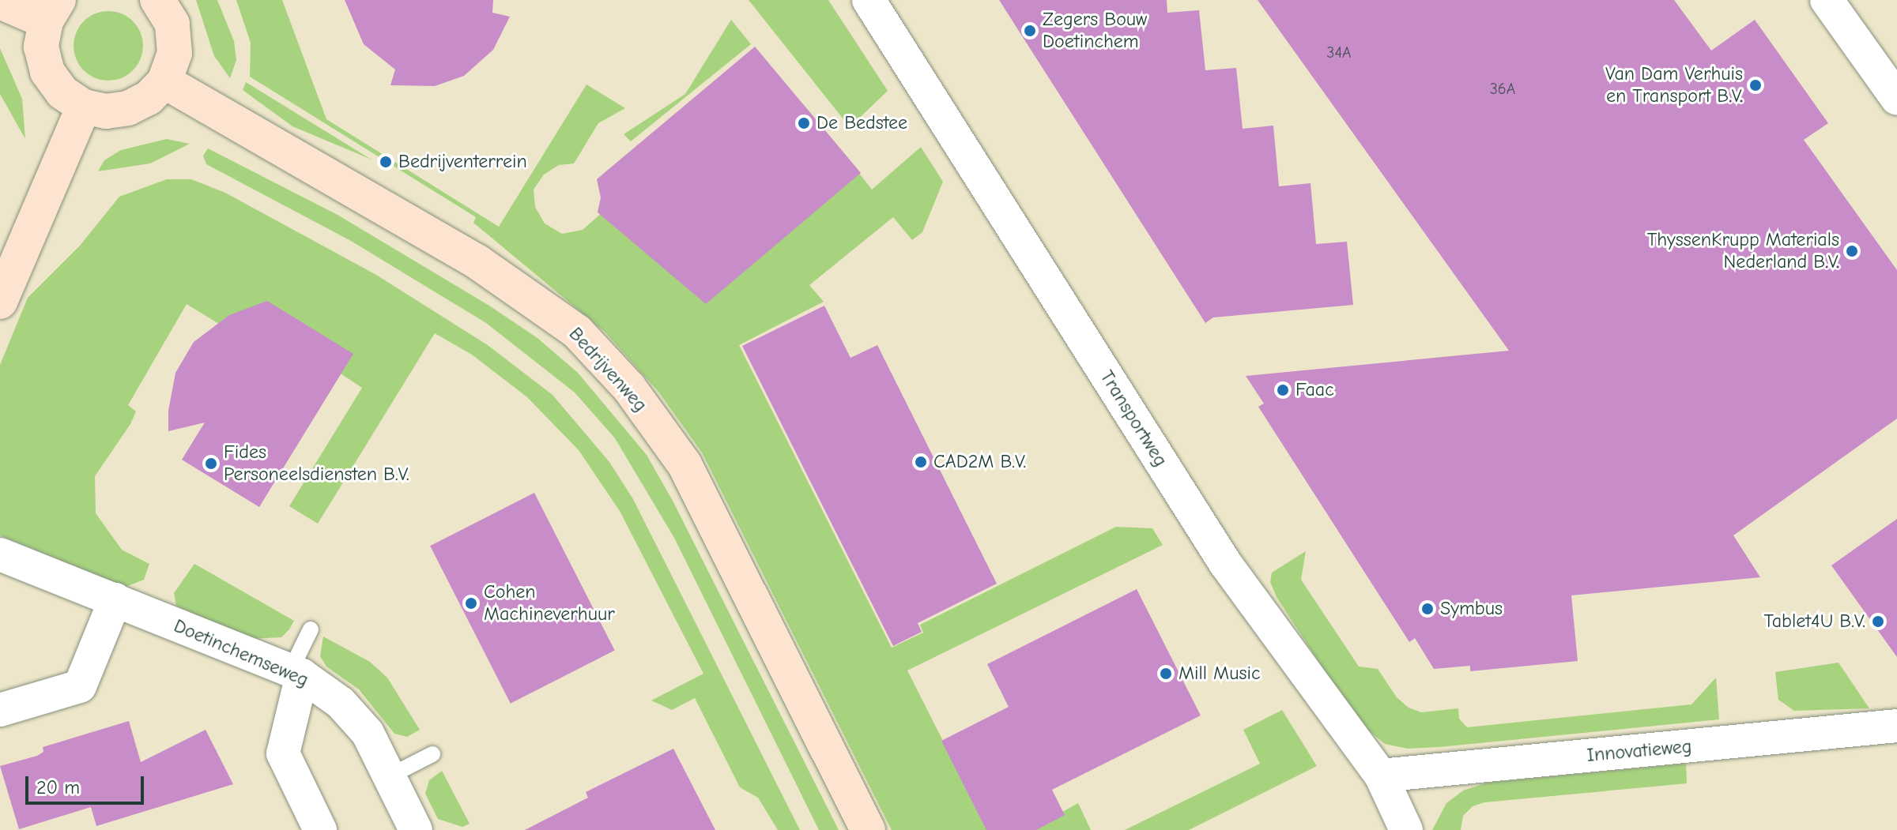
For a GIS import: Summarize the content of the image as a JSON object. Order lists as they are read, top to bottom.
{
  "streets": {
    "main road": ["Bedrijvenweg"],
    "street": ["Transportweg", "Doetinchemseweg", "Innovatieweg"]
  },
  "crossings": [
    ["Transportweg", "Innovatieweg"]
  ],
  "places": [
    "Zegers Bouw Doetinchem",
    "Van Dam Verhuis en Transport B.V.",
    "De Bedstee",
    "Bedrijventerrein",
    "ThyssenKrupp Materials Nederland B.V.",
    "Faac",
    "CAD2M B.V.",
    "Fides Personeelsdiensten B.V.",
    "Cohen Machineverhuur",
    "Symbus",
    "Tablet4U B.V.",
    "Mill Music"
  ],
  "house_numbers": ["34A", "36A"],
  "scale_bar": "20 m"
}
